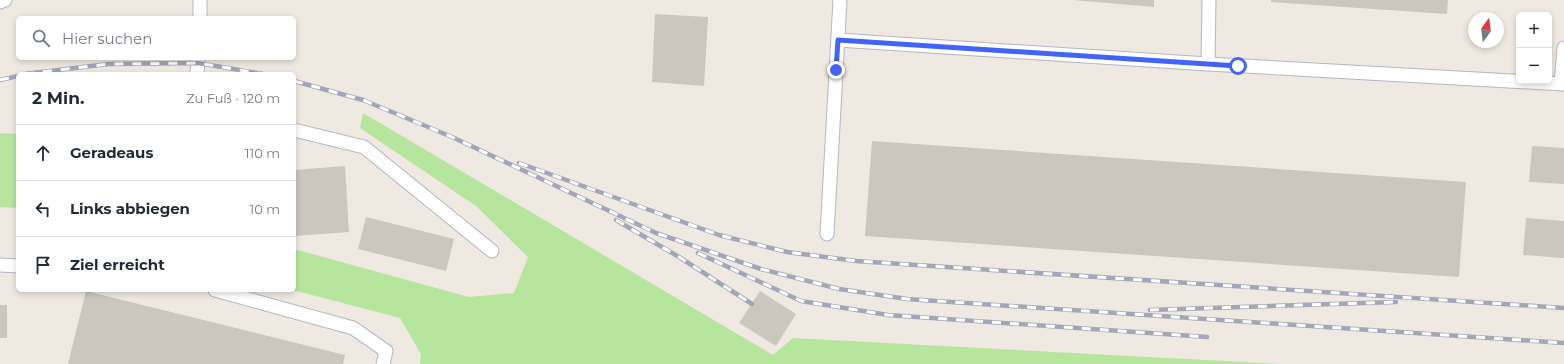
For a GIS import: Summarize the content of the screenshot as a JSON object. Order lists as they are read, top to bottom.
{
  "north": "top",
  "page": {
    "map_buttons": ["+", "−"],
    "search": "Hier suchen",
    "heading": ["2 Min.", "Zu Fuß · 120 m"],
    "list": [
      ["Geradeaus", "110 m"],
      ["Links abbiegen", "10 m"],
      "Ziel erreicht"
    ]
  }
}
